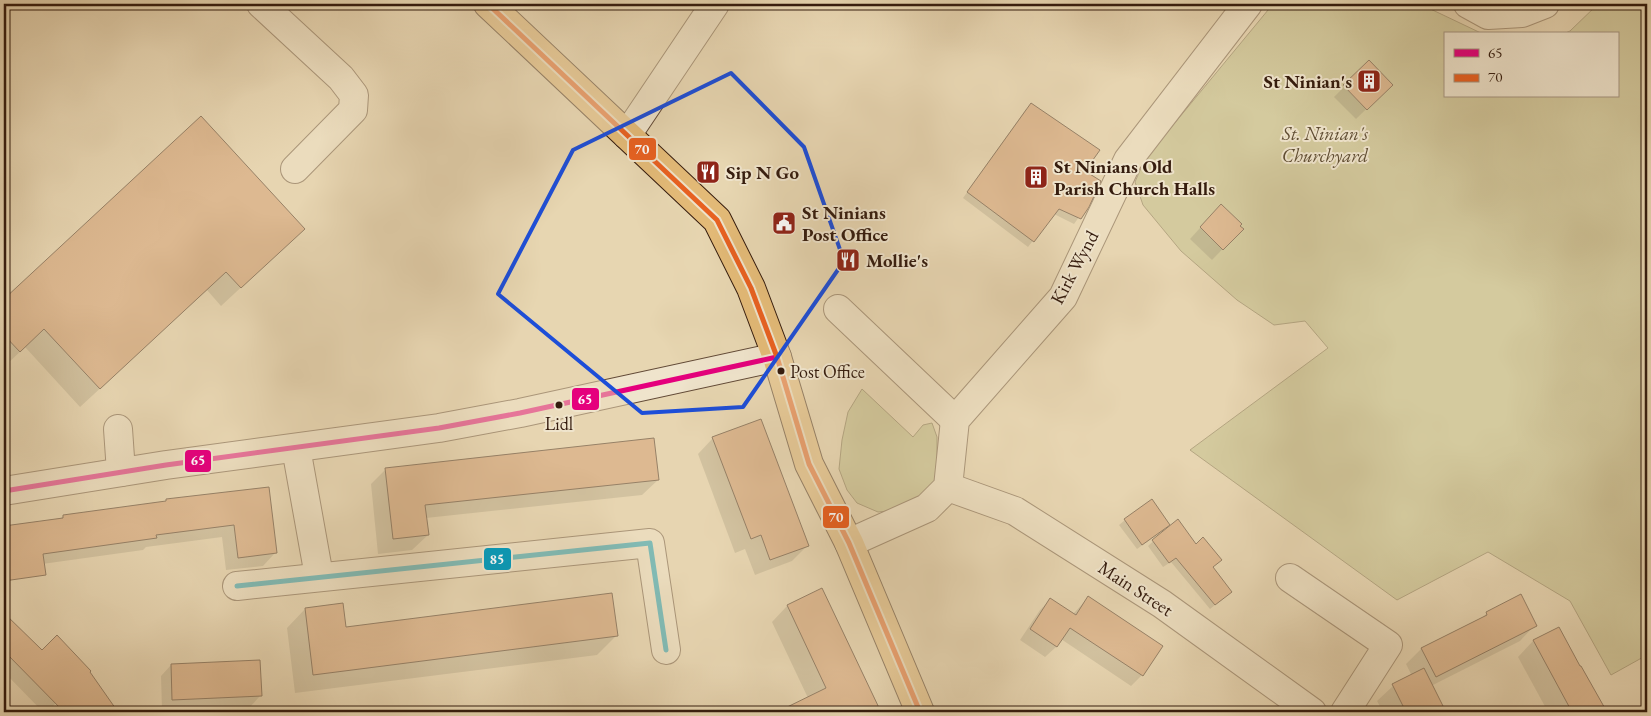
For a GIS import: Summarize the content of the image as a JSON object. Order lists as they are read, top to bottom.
{
  "streets": {
    "street": ["Kirk Wynd", "Main Street"]
  },
  "parks": ["St. Ninian's Churchyard"],
  "places": {
    "building": ["St Ninian's", "St Ninians Old Parish Church Halls"],
    "restaurant": ["Sip N Go", "Mollie's"],
    "public building": ["St Ninians Post Office"],
    "other": ["Post Office", "Lidl"]
  },
  "lines": ["transit line 70", "transit line 65", "transit line 85"],
  "legend": ["65", "70"]
}
